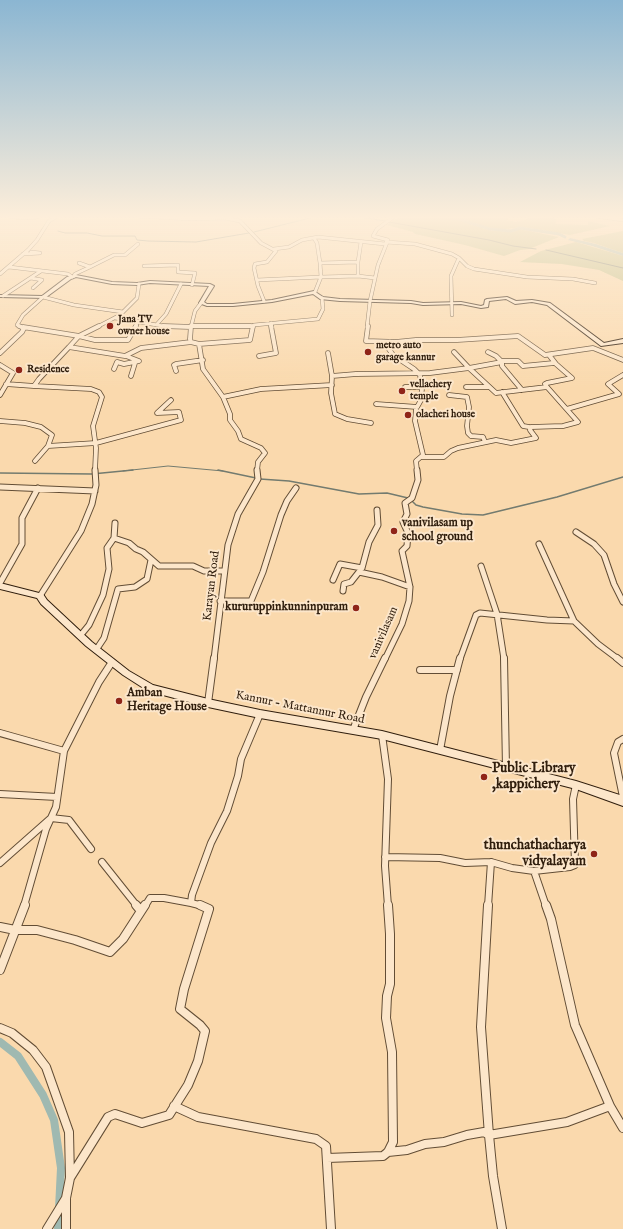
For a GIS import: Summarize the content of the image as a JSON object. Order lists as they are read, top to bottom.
{
  "streets": {
    "main road": ["Kannur - Mattannur Road"],
    "street": ["Karayan Road", "vanivilasam"]
  },
  "crossings": [
    ["Karayan Road", "Kannur - Mattannur Road"],
    ["vanivilasam", "Kannur - Mattannur Road"]
  ],
  "places": [
    "Jana TV owner house",
    "metro auto garage kannur",
    "Residence",
    "vellachery temple",
    "olacheri house",
    "vanivilasam up school ground",
    "kururuppinkunninpuram",
    "Amban Heritage House",
    "Public Library ,kappichery",
    "thunchathacharya vidyalayam"
  ]
}
